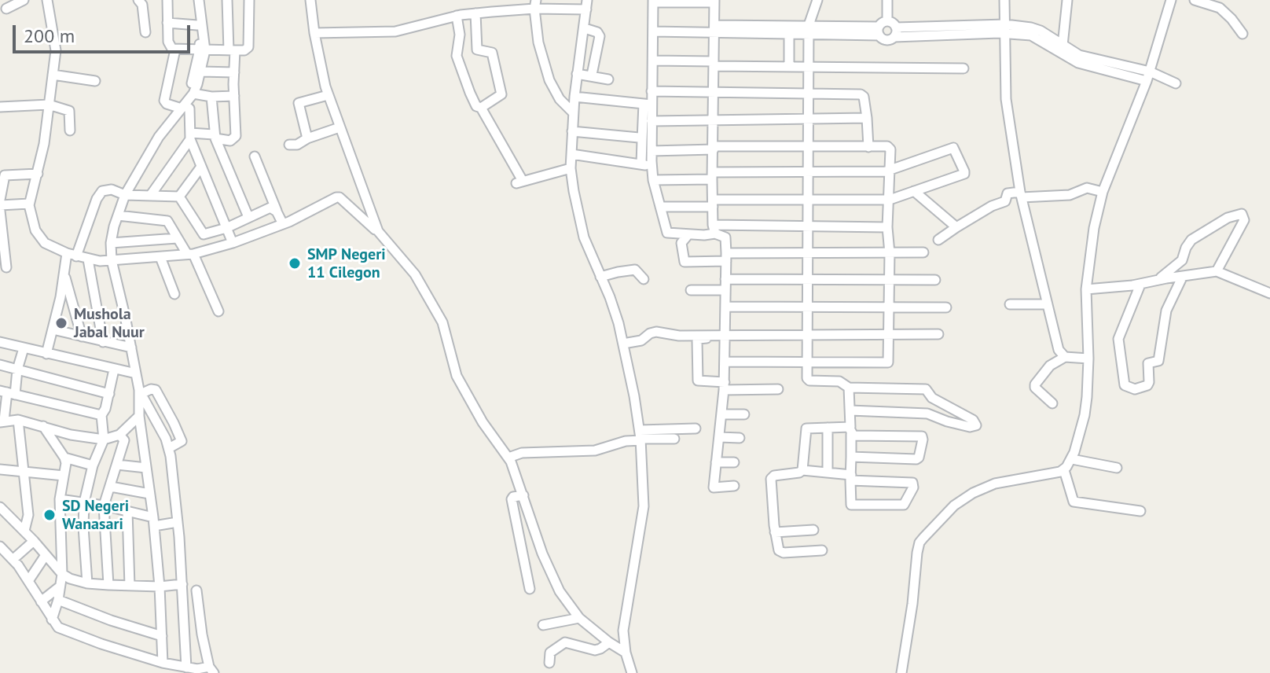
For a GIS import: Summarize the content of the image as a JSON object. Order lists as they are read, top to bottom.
{
  "places": ["SMP Negeri 11 Cilegon", "Mushola Jabal Nuur", "SD Negeri Wanasari"],
  "scale_bar": "200 m"
}
